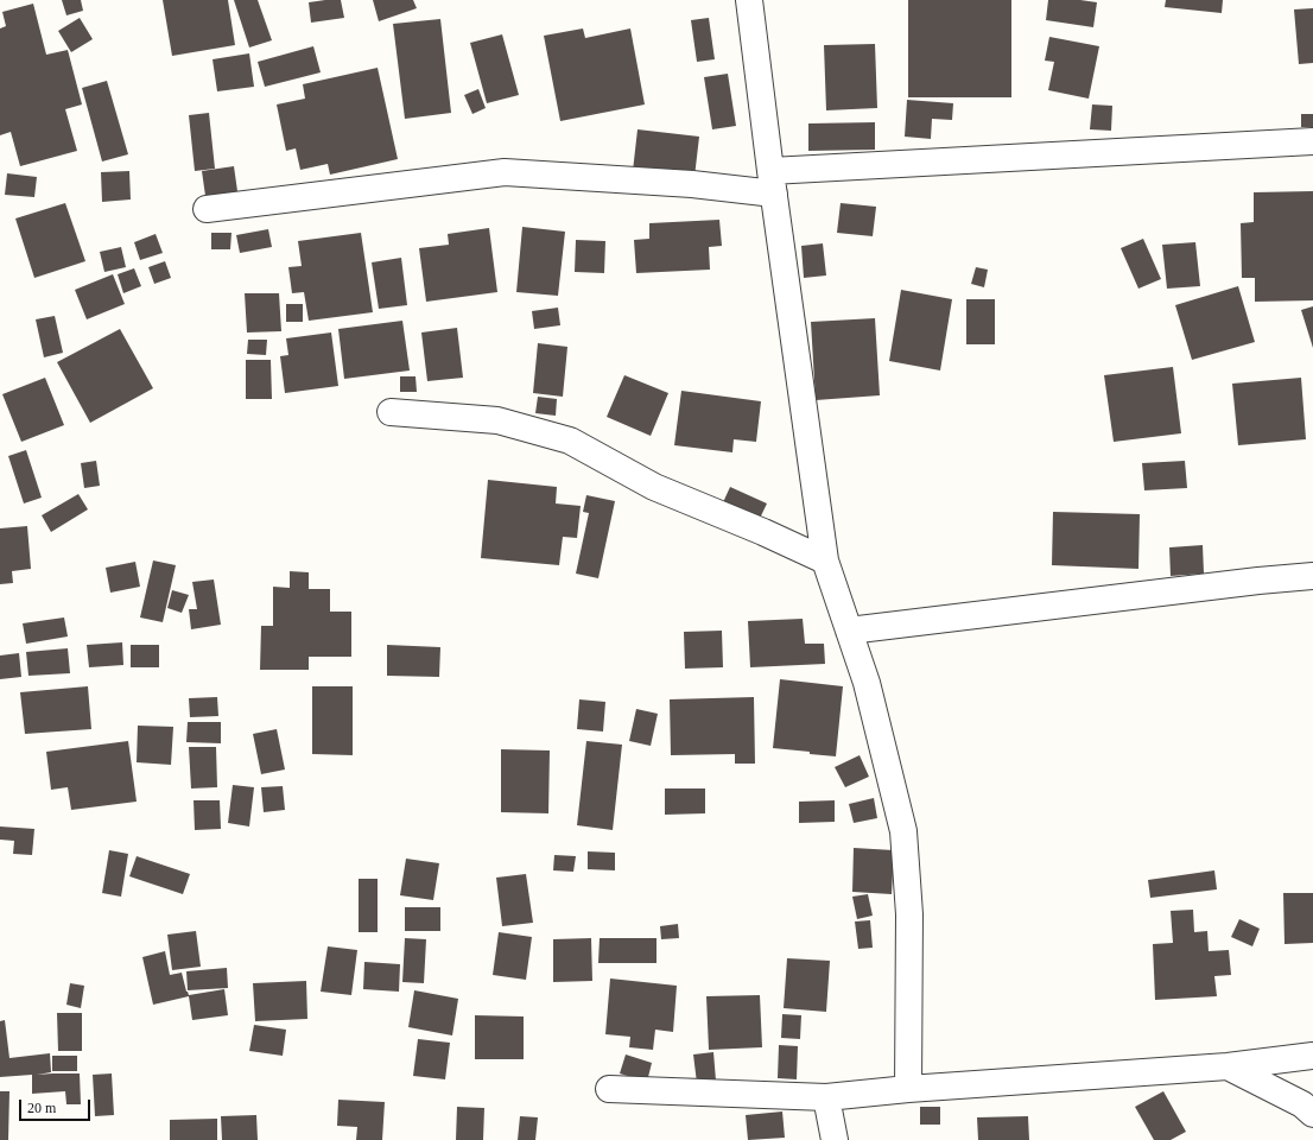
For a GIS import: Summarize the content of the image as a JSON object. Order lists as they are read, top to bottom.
{
  "scale_bar": "20 m"
}
